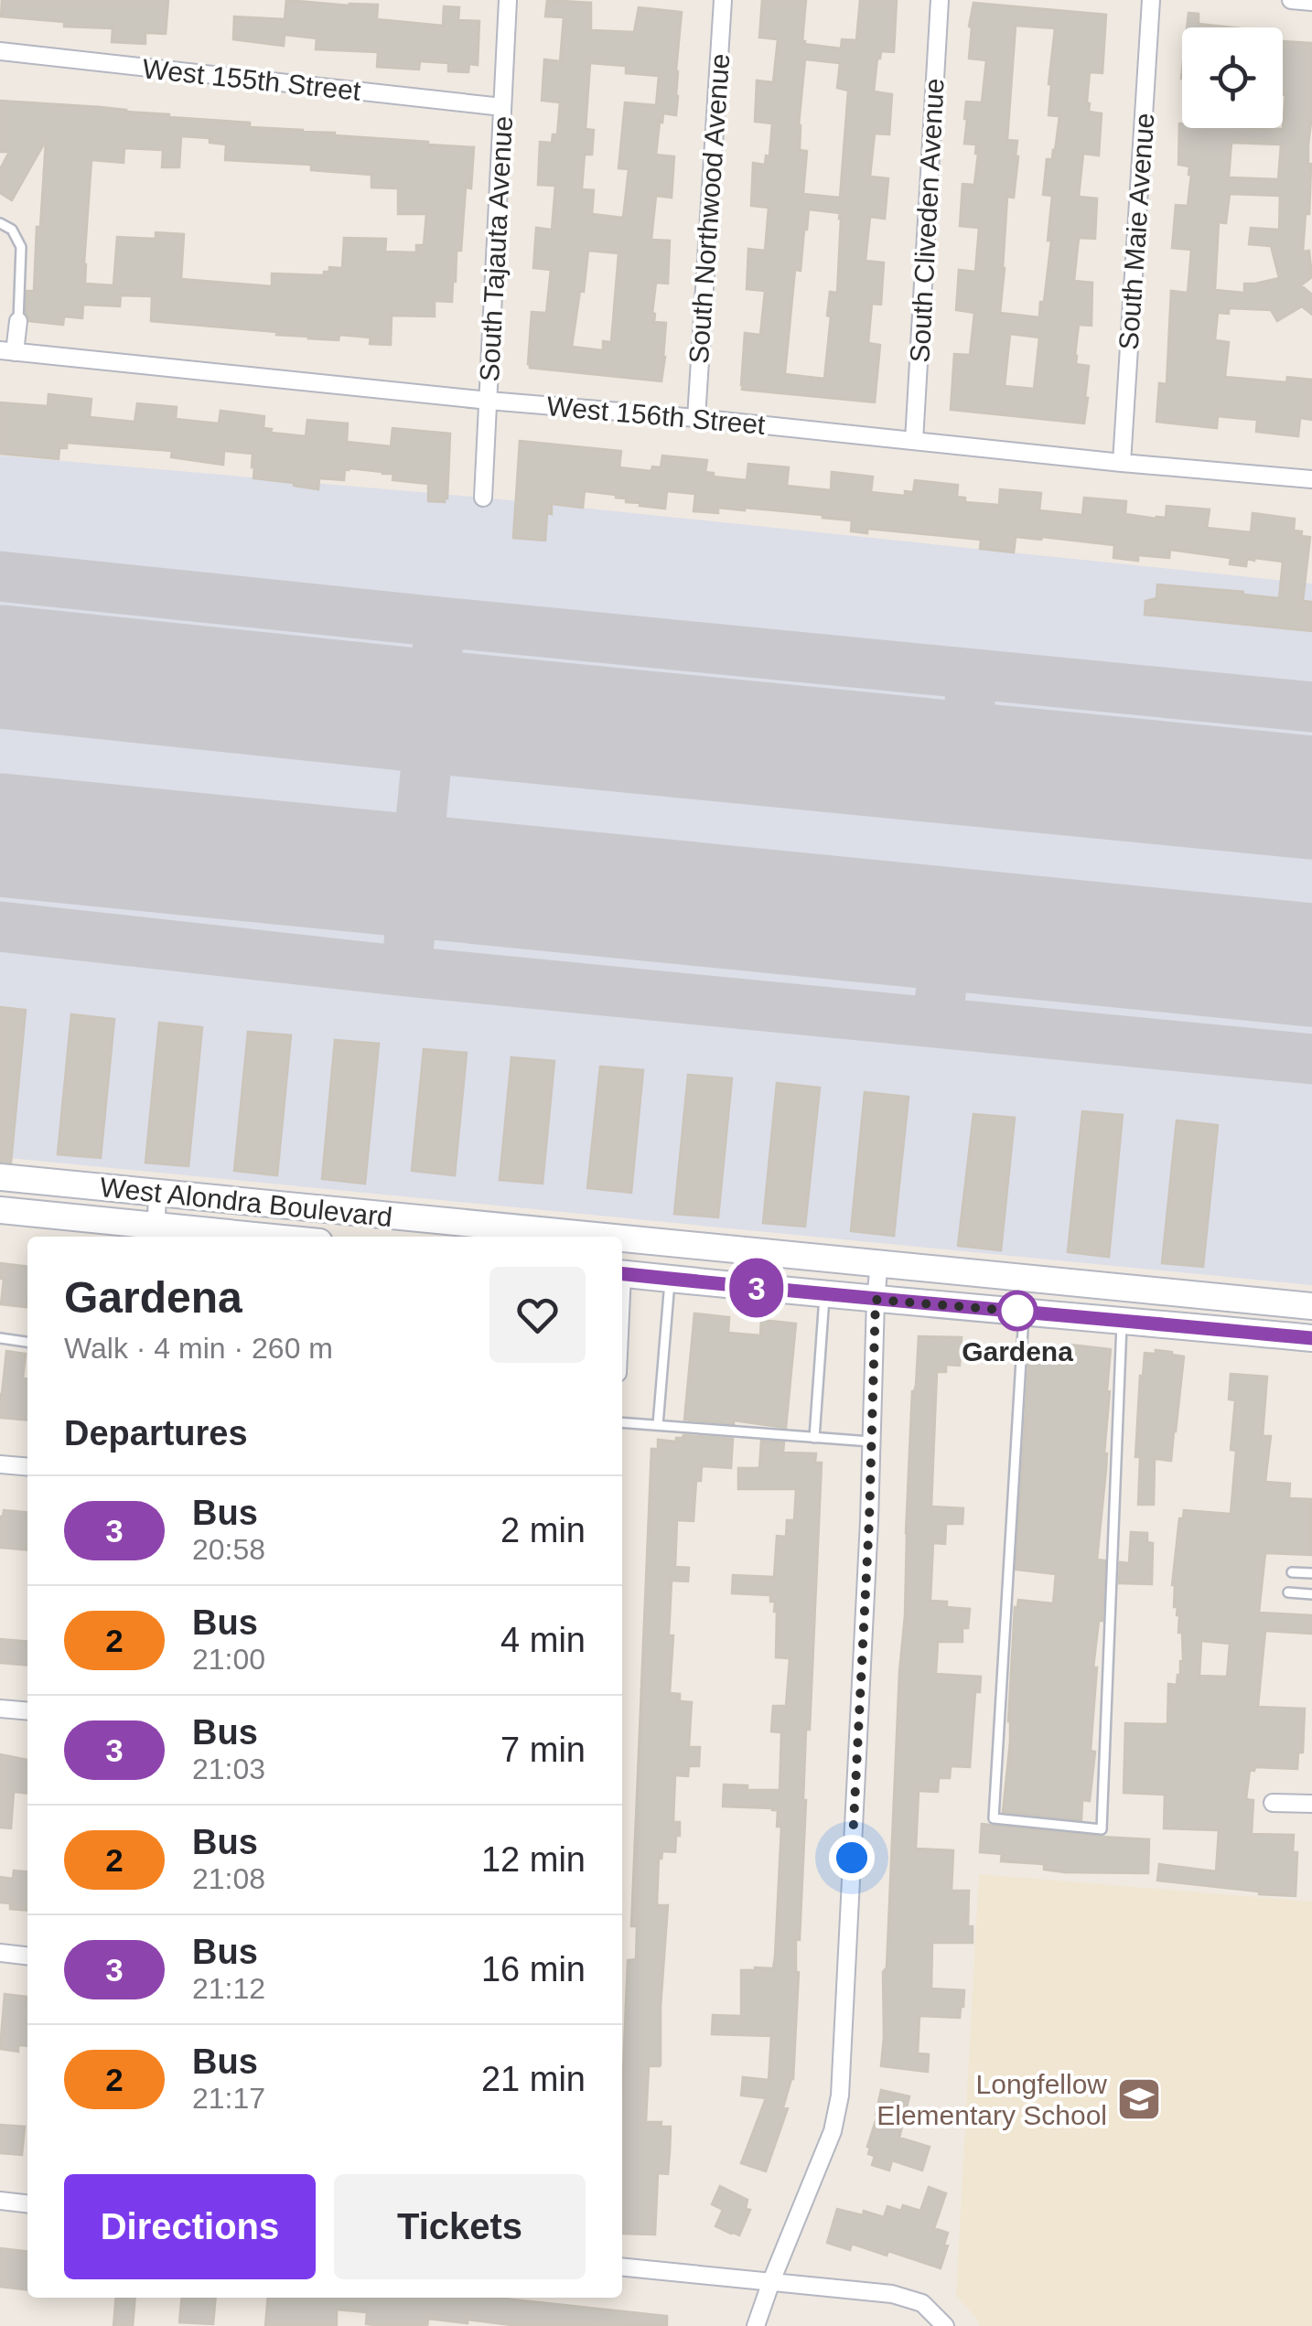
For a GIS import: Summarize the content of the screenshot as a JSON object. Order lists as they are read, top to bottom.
{
  "streets": {
    "main road": ["West Alondra Boulevard"],
    "street": [
      "West 155th Street",
      "South Northwood Avenue",
      "South Cliveden Avenue",
      "South Maie Avenue",
      "South Tajauta Avenue",
      "West 156th Street"
    ]
  },
  "crossings": [
    ["West 155th Street", "South Tajauta Avenue"],
    ["South Northwood Avenue", "West 156th Street"],
    ["South Cliveden Avenue", "West 156th Street"],
    ["South Maie Avenue", "West 156th Street"],
    ["South Tajauta Avenue", "West 156th Street"]
  ],
  "places": {
    "other": ["Gardena"],
    "school or university": ["Longfellow Elementary School"]
  },
  "lines": ["bus line 3"],
  "page": {
    "on_map": "3",
    "heading": [
      ["Gardena", "Walk · 4 min · 260 m"],
      "Departures"
    ],
    "list": [
      {
        "mark": "3",
        "name": "Bus",
        "note": "20:58",
        "value": "2 min"
      },
      {
        "mark": "2",
        "name": "Bus",
        "note": "21:00",
        "value": "4 min"
      },
      {
        "mark": "3",
        "name": "Bus",
        "note": "21:03",
        "value": "7 min"
      },
      {
        "mark": "2",
        "name": "Bus",
        "note": "21:08",
        "value": "12 min"
      },
      {
        "mark": "3",
        "name": "Bus",
        "note": "21:12",
        "value": "16 min"
      },
      {
        "mark": "2",
        "name": "Bus",
        "note": "21:17",
        "value": "21 min"
      }
    ],
    "buttons": ["Directions", "Tickets"]
  }
}
